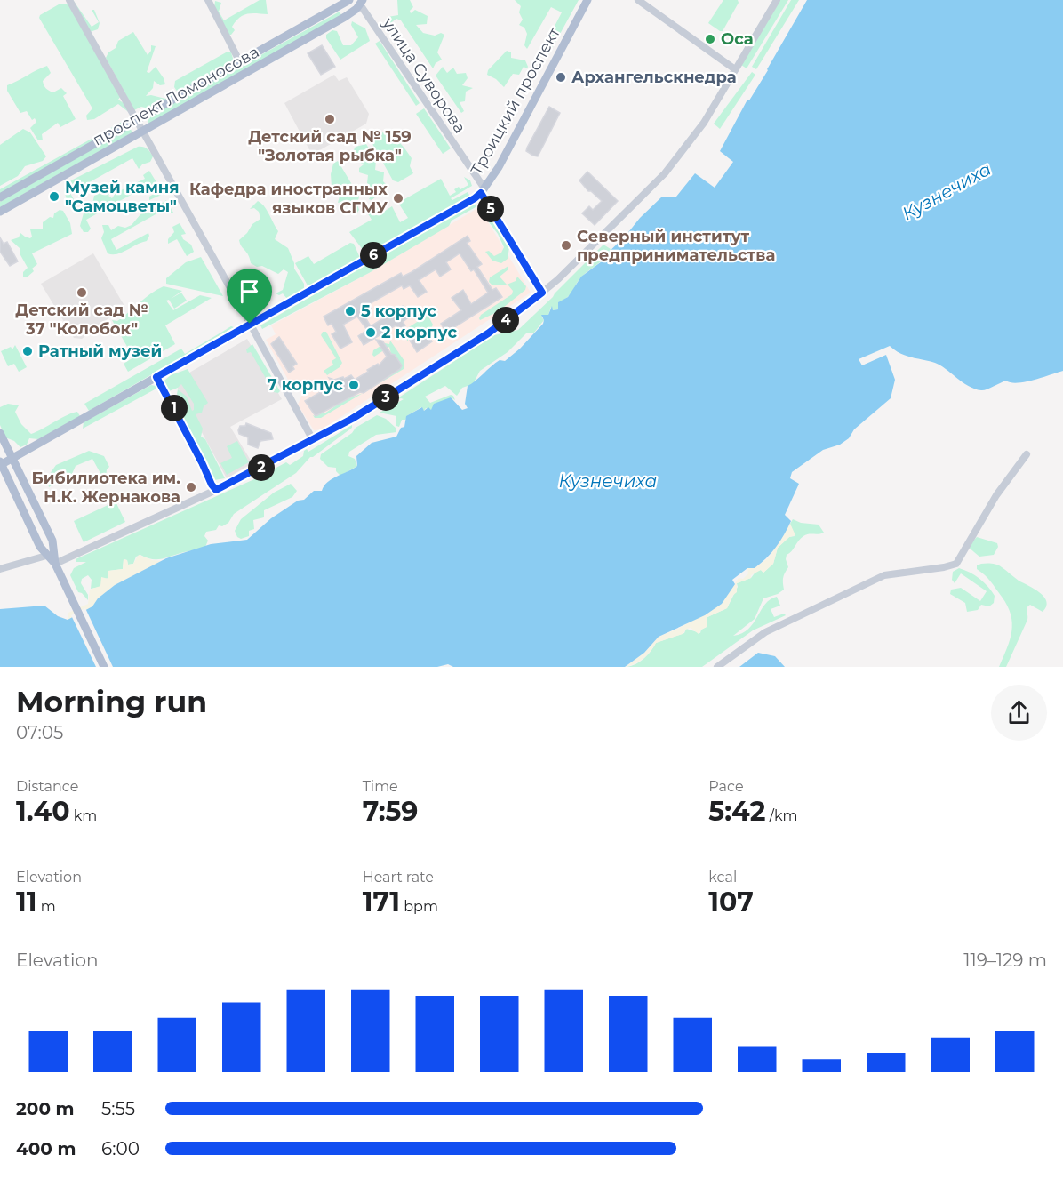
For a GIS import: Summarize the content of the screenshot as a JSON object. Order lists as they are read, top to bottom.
{
  "streets": {
    "main road": ["проспект Ломоносова", "Троицкий проспект"],
    "street": ["улица Суворова"]
  },
  "crossings": [
    ["улица Суворова", "проспект Ломоносова"],
    ["улица Суворова", "Троицкий проспект"]
  ],
  "water": ["Кузнечиха"],
  "places": [
    "Оса",
    "Архангельскнедра",
    "Детский сад № 159 \"Золотая рыбка\"",
    "Музей камня \"Самоцветы\"",
    "Кафедра иностранных языков СГМУ",
    "Северный институт предпринимательства",
    "Детский сад № 37 \"Колобок\"",
    "5 корпус",
    "2 корпус",
    "Ратный музей",
    "7 корпус",
    "Бибилиотека им. Н.К. Жернакова"
  ],
  "page": {
    "pins": [
      "5",
      "6",
      "4",
      "3",
      "1",
      "2"
    ],
    "heading": ["Morning run", "07:05"],
    "stats": [
      ["Distance", "1.40 km"],
      ["Time", "7:59"],
      ["Pace", "5:42 /km"],
      ["Elevation", "11 m"],
      ["Heart rate", "171 bpm"],
      ["kcal", "107"]
    ],
    "chart": ["Elevation", "119–129 m"],
    "list": [
      {
        "name": "200 m",
        "note": "5:55"
      },
      {
        "name": "400 m",
        "note": "6:00"
      }
    ]
  }
}
